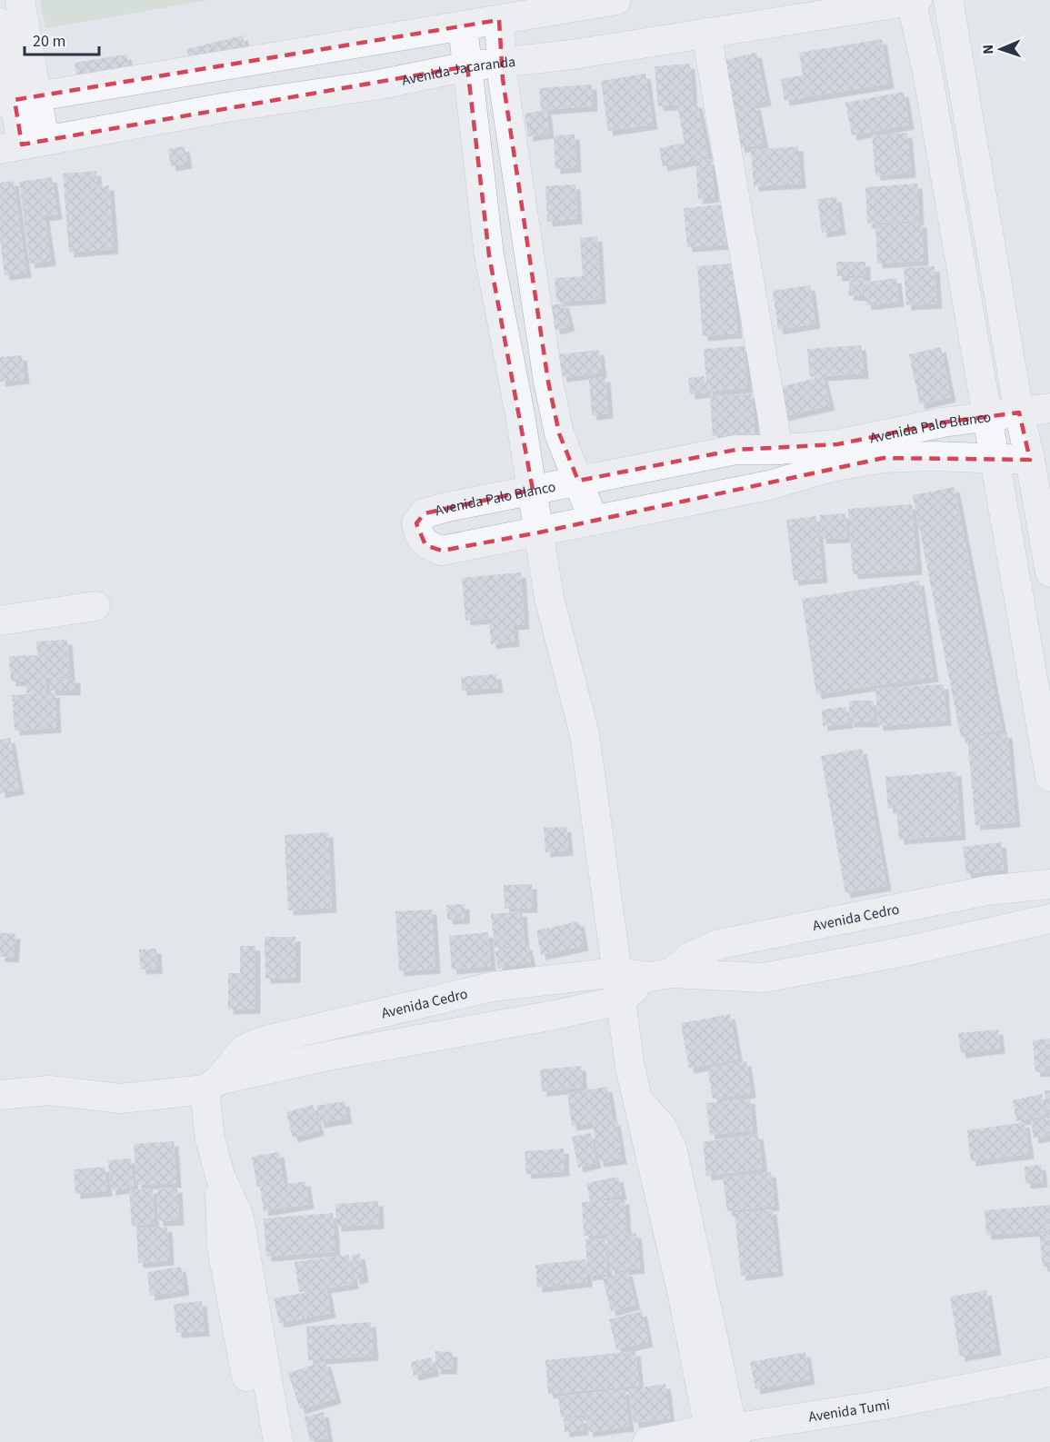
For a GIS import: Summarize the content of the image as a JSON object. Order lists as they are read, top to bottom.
{
  "streets": {
    "street": [
      "Avenida Jacaranda",
      "Avenida Palo Blanco",
      "Avenida Cedro",
      "Avenida Tumi"
    ]
  },
  "scale_bar": "20 m",
  "north": "left"
}
